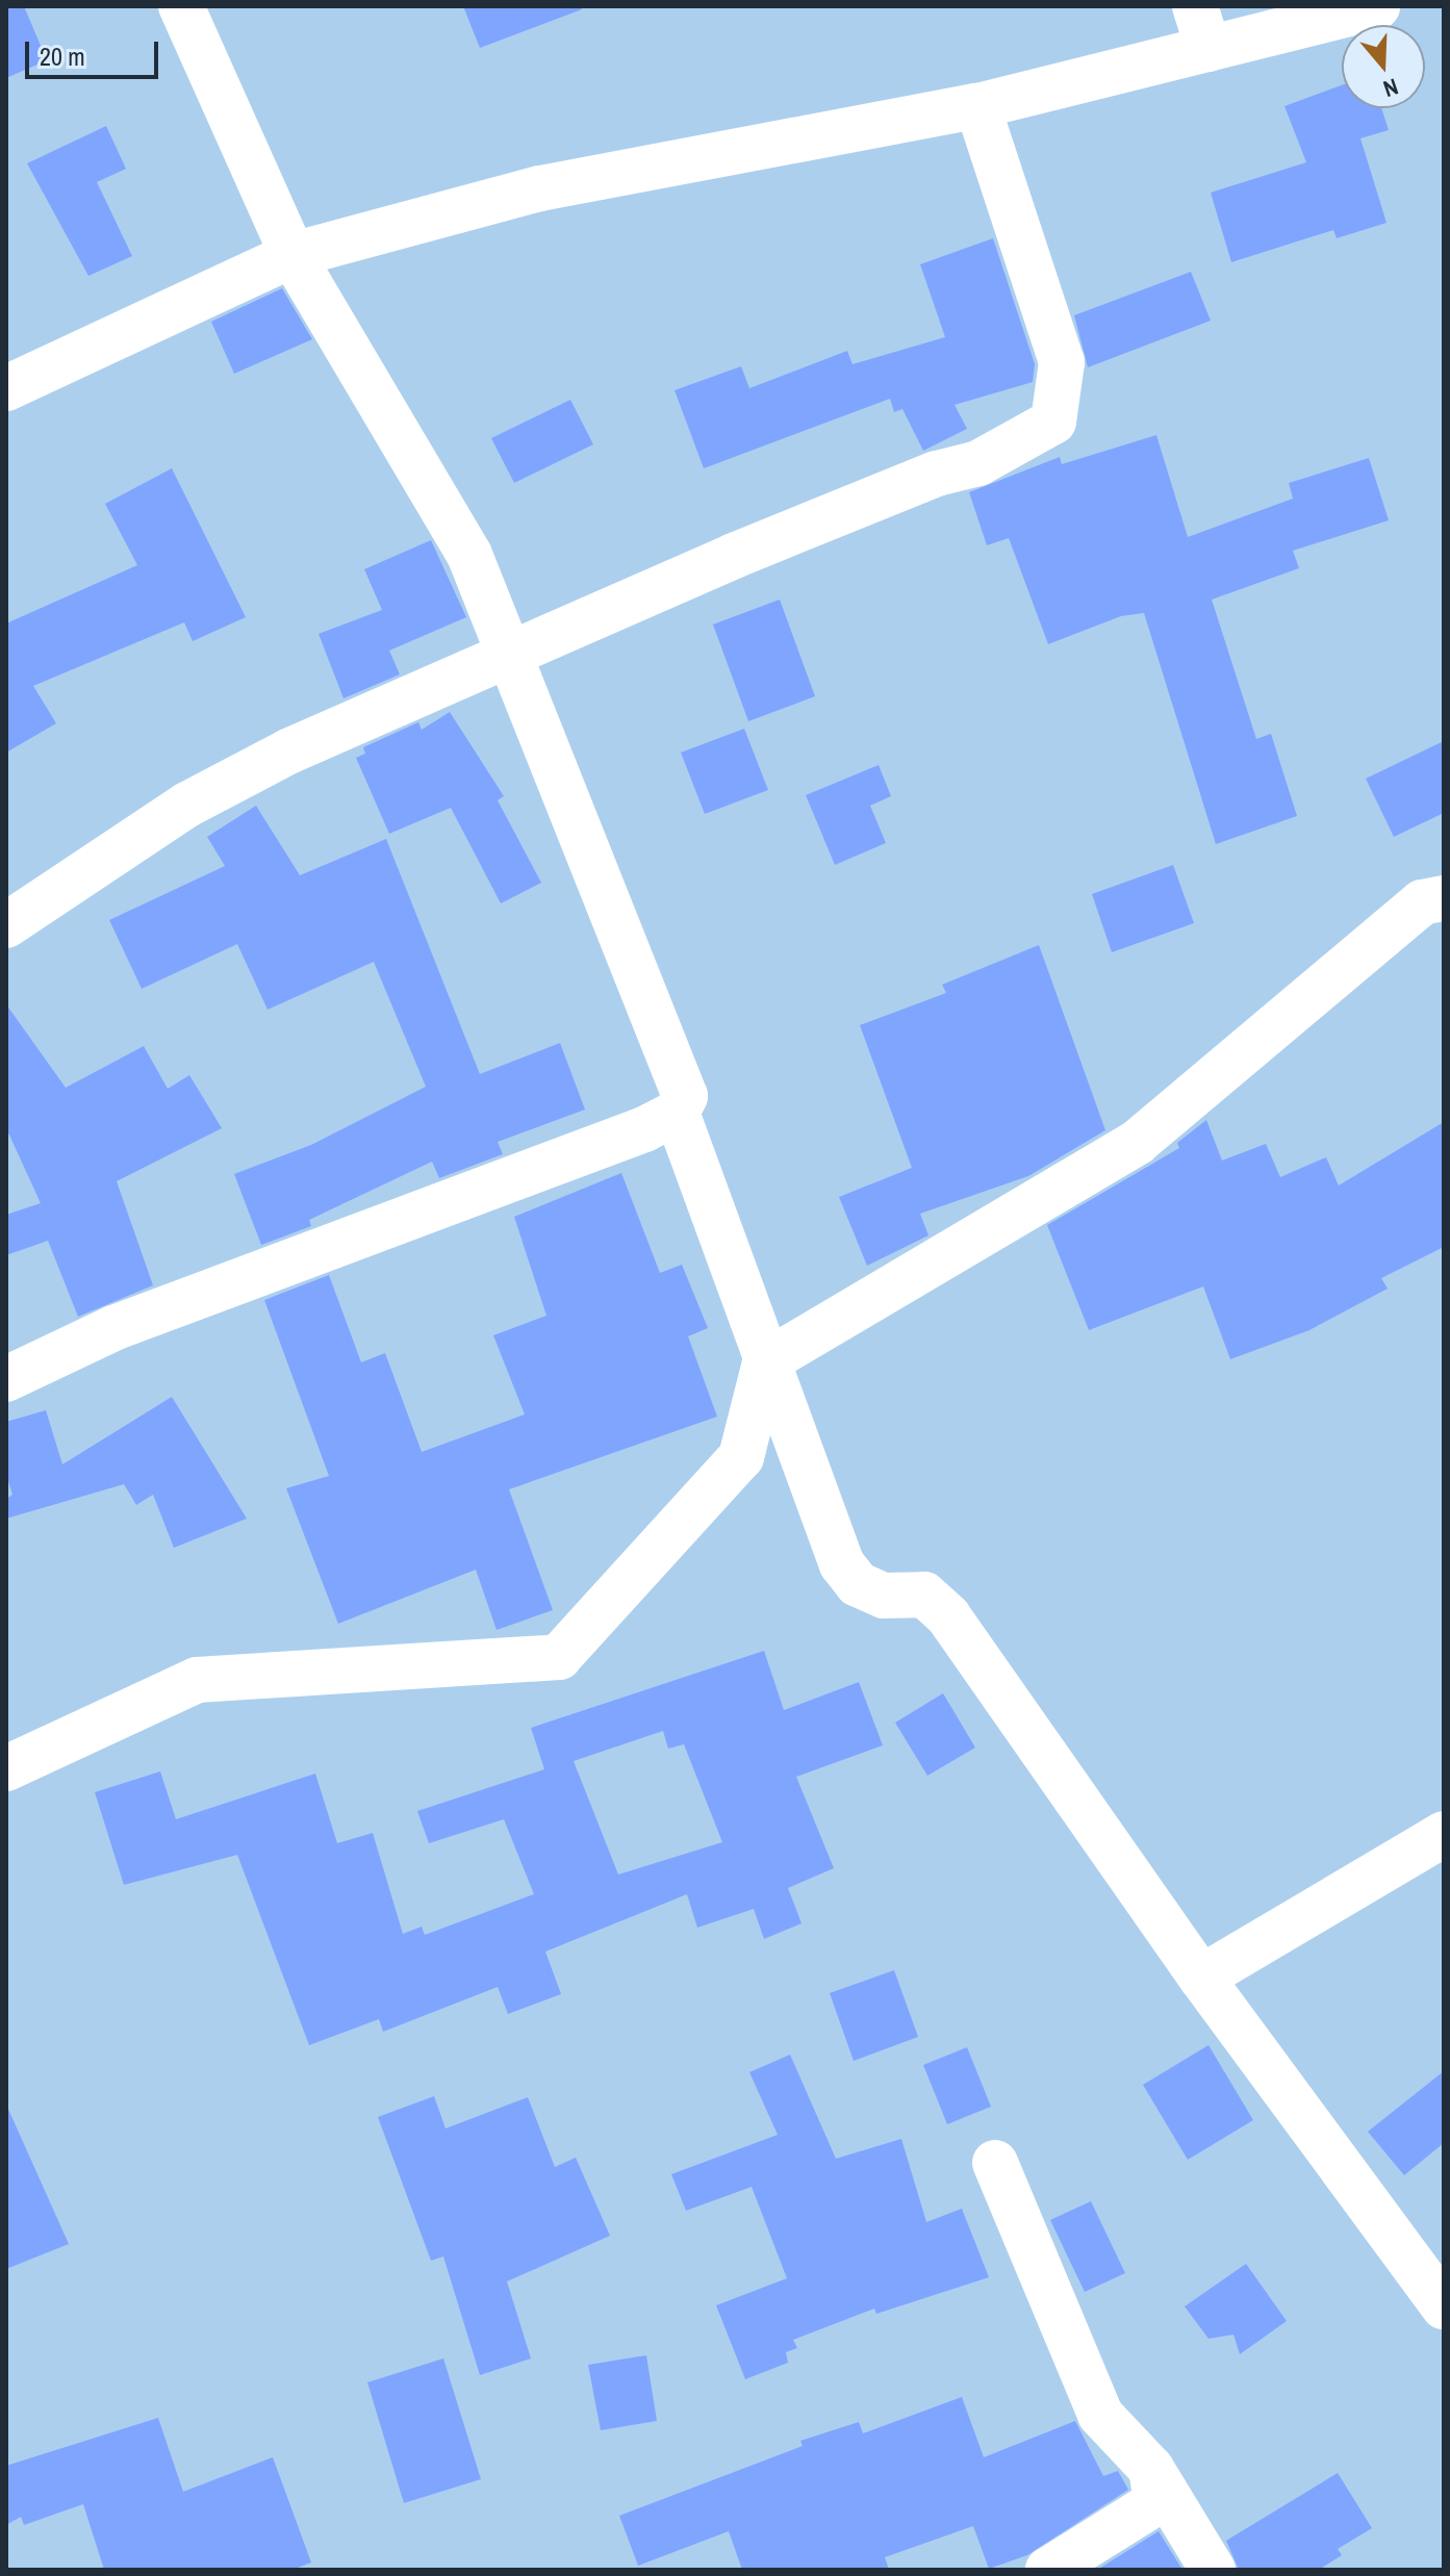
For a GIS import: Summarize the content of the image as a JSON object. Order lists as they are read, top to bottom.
{
  "scale_bar": "20 m",
  "north": "bottom"
}
